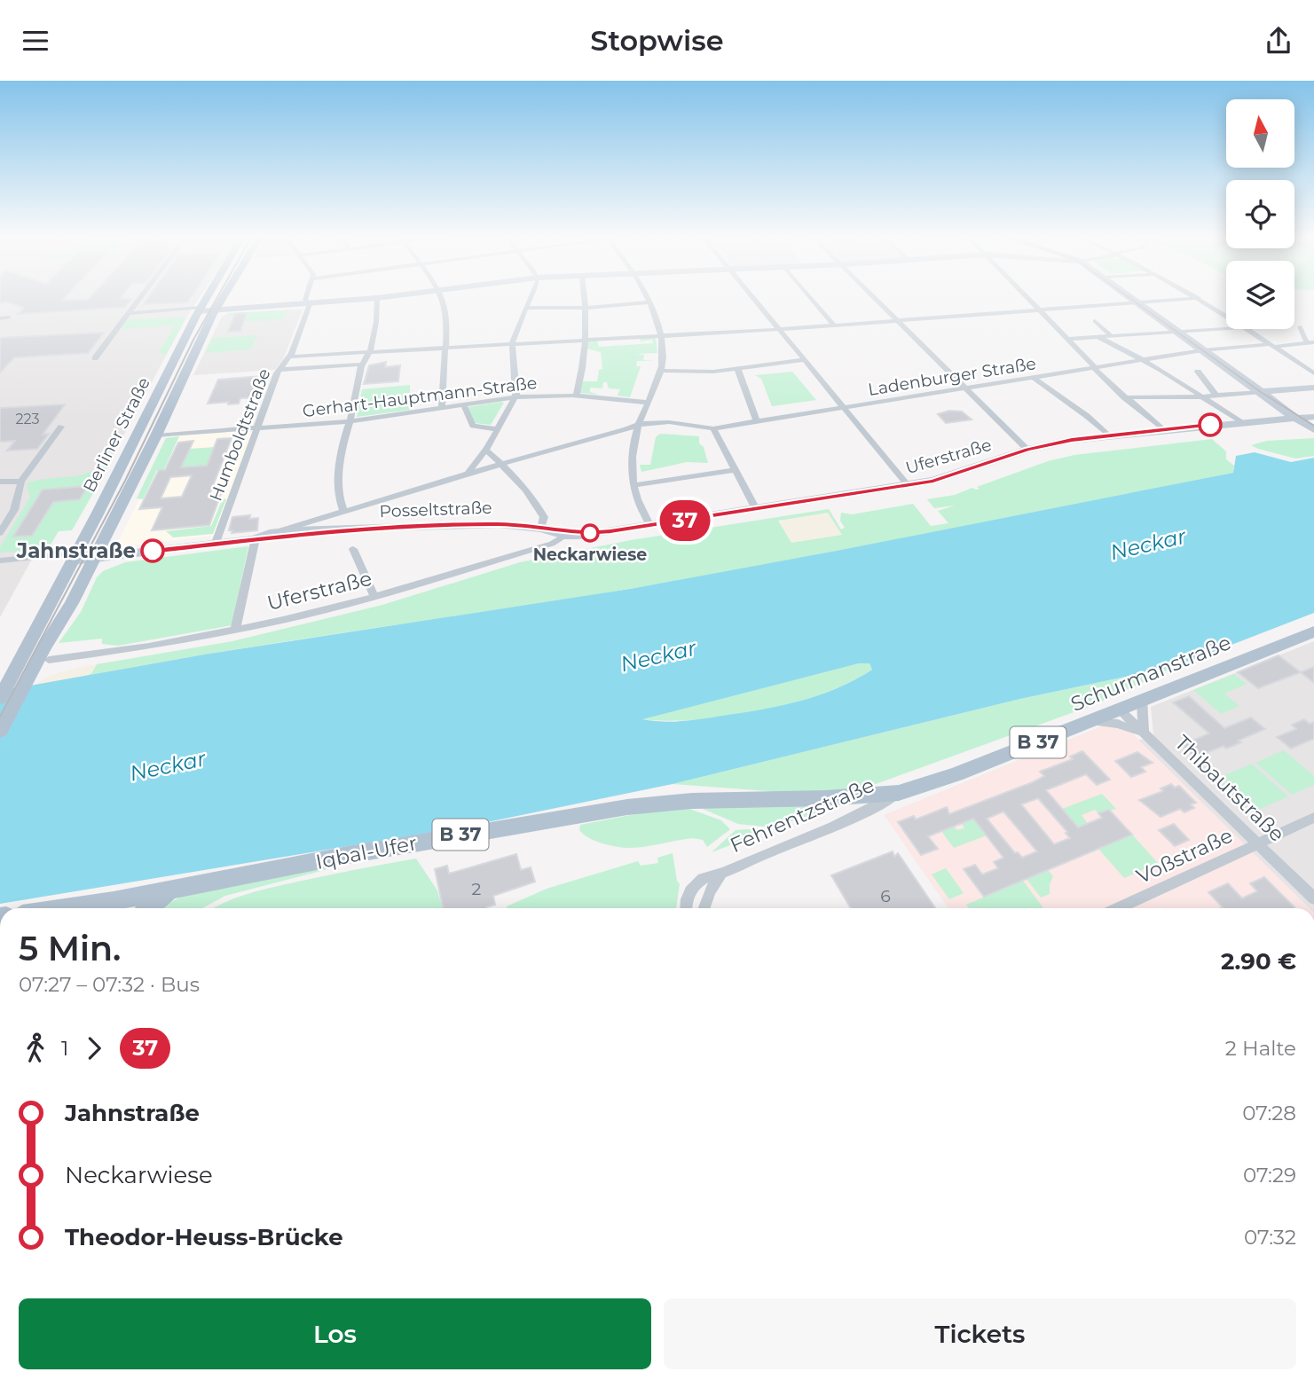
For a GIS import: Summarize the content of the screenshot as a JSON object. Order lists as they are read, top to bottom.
{
  "streets": {
    "main road": [
      "Berliner Straße",
      "Schurmanstraße",
      "B 37",
      "Iqbal-Ufer"
    ],
    "street": [
      "Ladenburger Straße",
      "Gerhart-Hauptmann-Straße",
      "Humboldtstraße",
      "Uferstraße",
      "Posseltstraße",
      "Thibautstraße",
      "Fehrentzstraße",
      "Voßstraße"
    ]
  },
  "crossings": [
    ["Gerhart-Hauptmann-Straße", "Berliner Straße"],
    ["Gerhart-Hauptmann-Straße", "Humboldtstraße"],
    ["Berliner Straße", "Uferstraße"],
    ["Uferstraße", "Posseltstraße"],
    ["Schurmanstraße", "Thibautstraße"],
    ["Schurmanstraße", "Fehrentzstraße"],
    ["Schurmanstraße", "Iqbal-Ufer"],
    ["Thibautstraße", "Voßstraße"],
    ["Fehrentzstraße", "Iqbal-Ufer"]
  ],
  "water": ["Neckar"],
  "places": ["Neckarwiese", "Jahnstraße"],
  "lines": ["bus line 37"],
  "house_numbers": ["223", "2", "6"],
  "north": "top",
  "page": {
    "header": "Stopwise",
    "on_map": "37",
    "heading": ["5 Min.", "07:27 – 07:32 · Bus", "2.90 €"],
    "legs": ["1", "37", "2 Halte"],
    "list": [
      {
        "name": "Jahnstraße",
        "value": "07:28"
      },
      {
        "name": "Neckarwiese",
        "value": "07:29"
      },
      {
        "name": "Theodor-Heuss-Brücke",
        "value": "07:32"
      }
    ],
    "buttons": ["Los", "Tickets"]
  }
}
